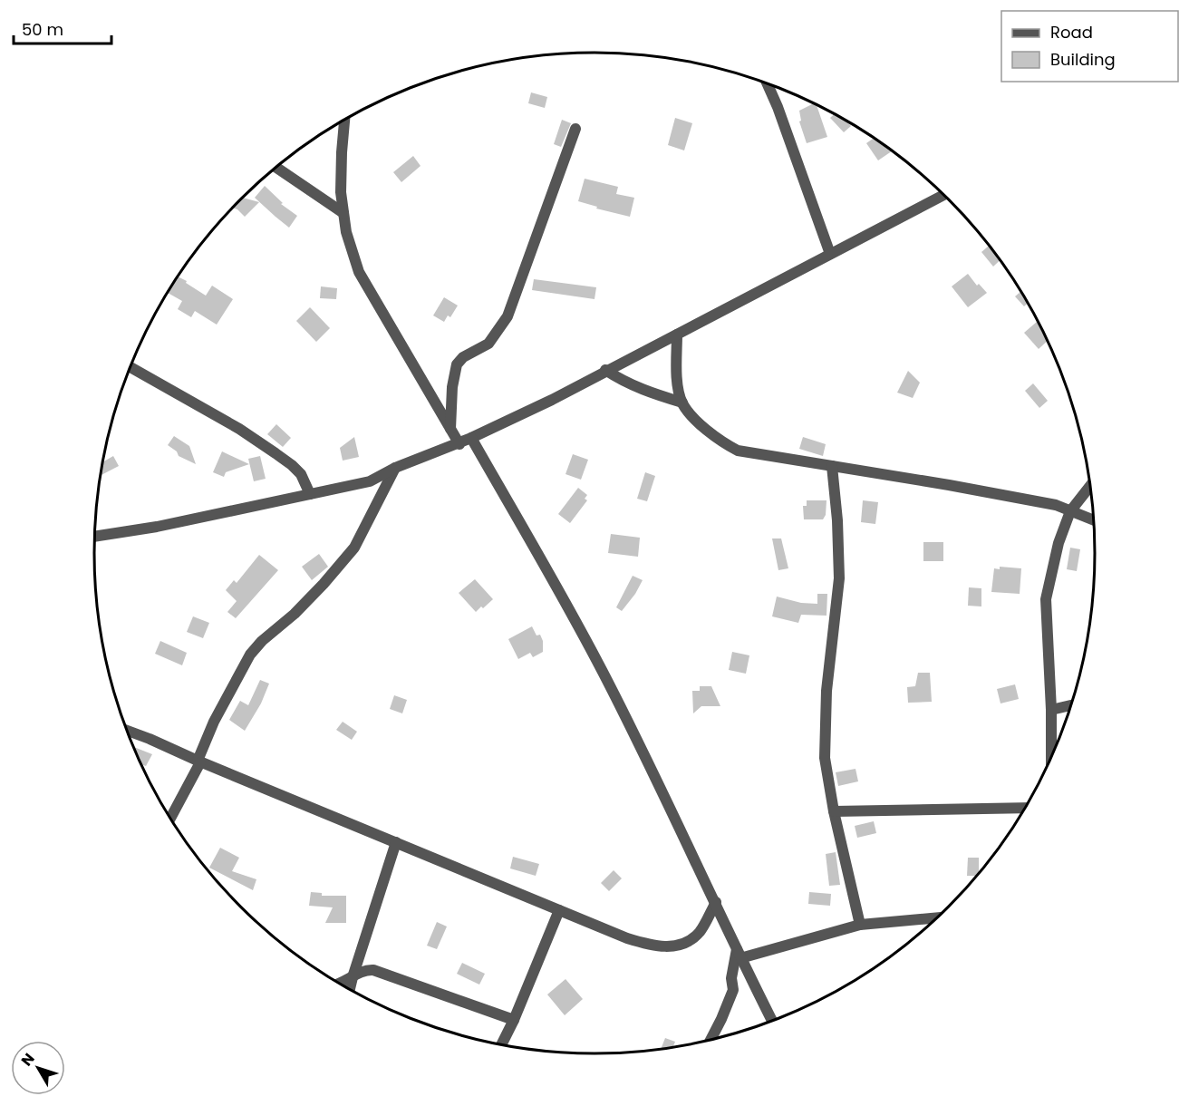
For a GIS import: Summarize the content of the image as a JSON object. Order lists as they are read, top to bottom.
{
  "legend": ["Road", "Building"],
  "scale_bar": "50 m",
  "north": "top left"
}
